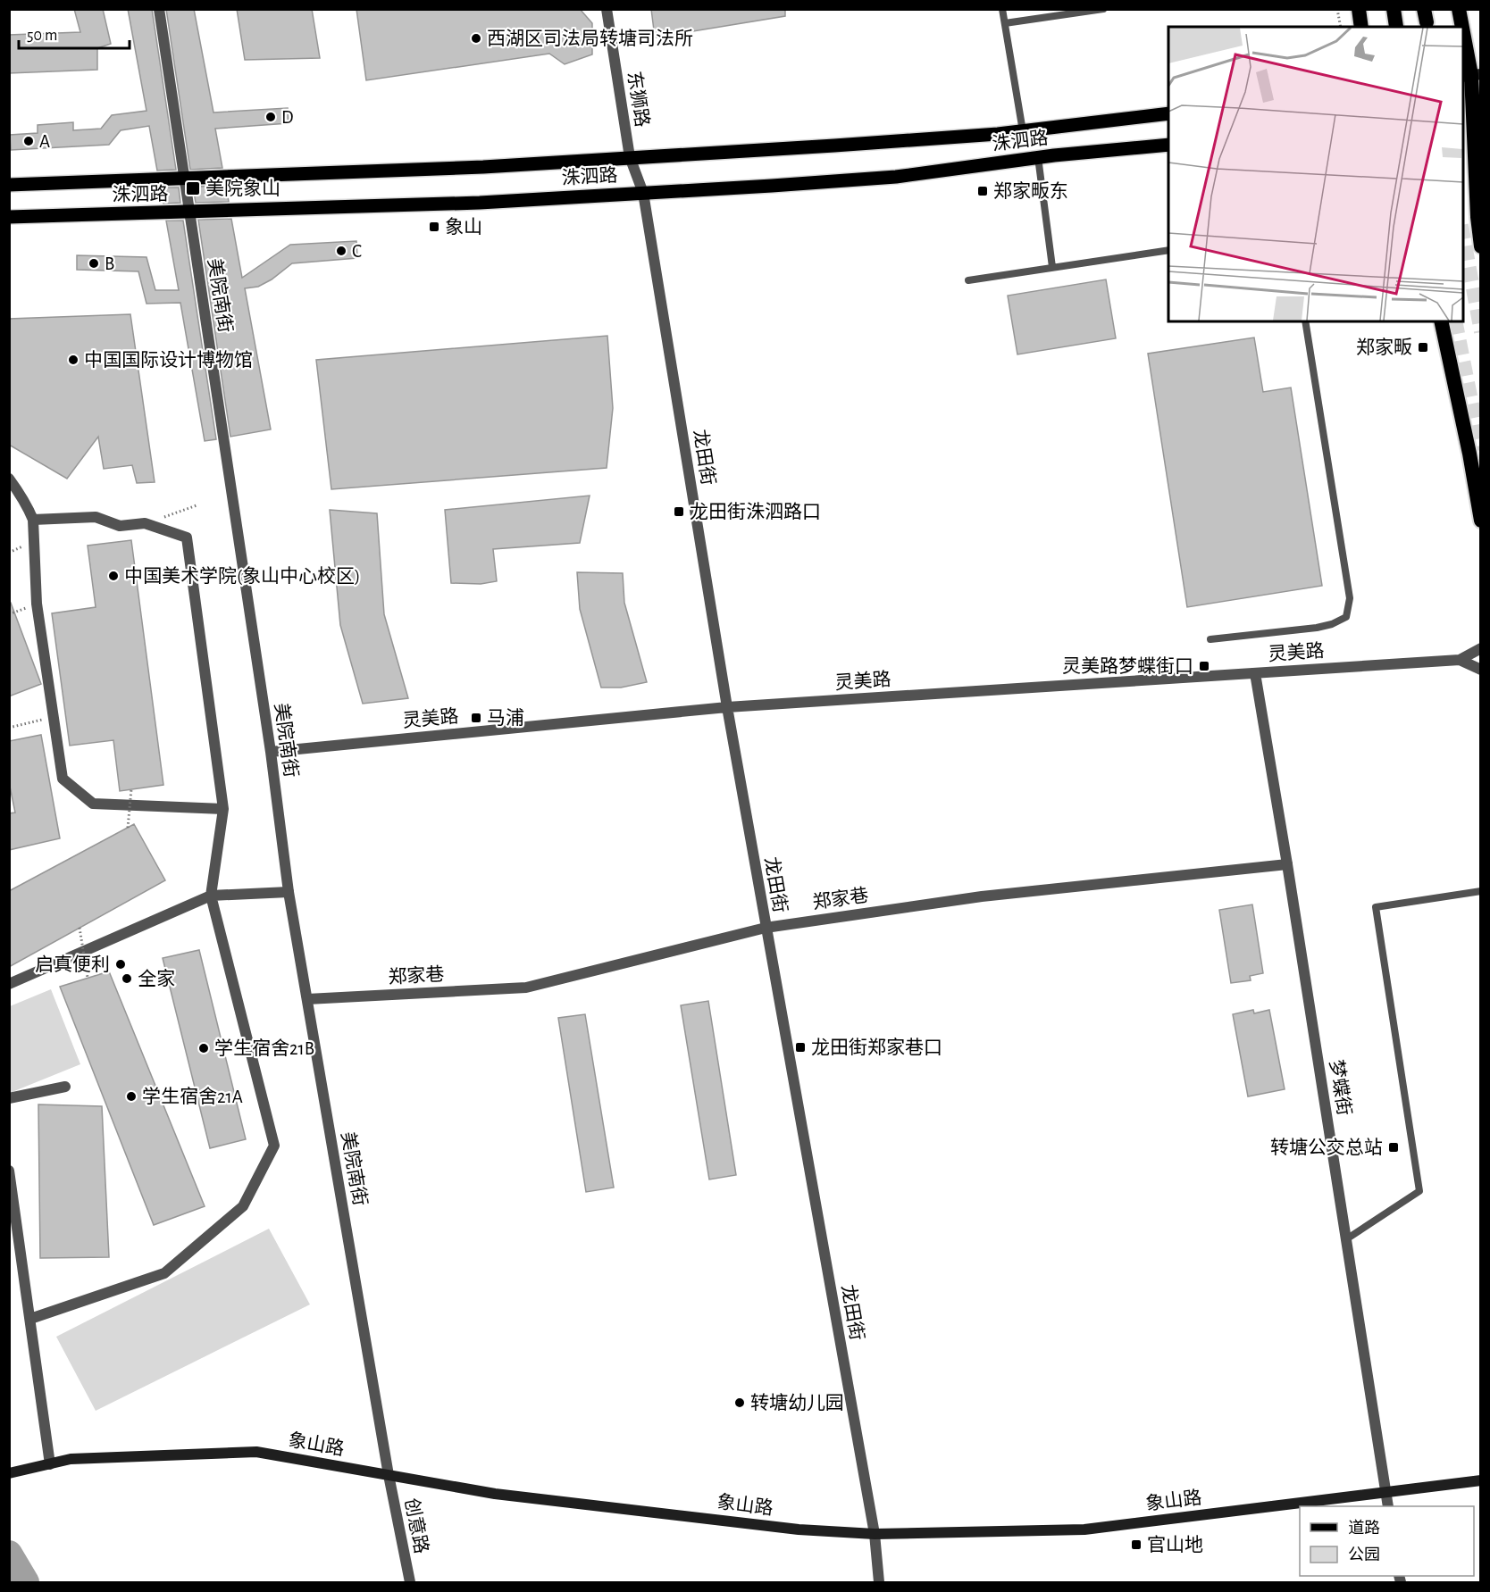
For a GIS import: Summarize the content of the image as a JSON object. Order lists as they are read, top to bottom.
{
  "streets": {
    "main road": ["洙泗路", "象山路"],
    "street": [
      "东狮路",
      "美院南街",
      "龙田街",
      "灵美路",
      "郑家巷",
      "梦蝶街",
      "创意路"
    ]
  },
  "crossings": [
    ["东狮路", "洙泗路"],
    ["东狮路", "龙田街"],
    ["洙泗路", "美院南街"],
    ["洙泗路", "龙田街"],
    ["美院南街", "灵美路"],
    ["美院南街", "郑家巷"],
    ["美院南街", "象山路"],
    ["美院南街", "创意路"],
    ["龙田街", "灵美路"],
    ["龙田街", "郑家巷"],
    ["龙田街", "象山路"],
    ["灵美路", "梦蝶街"],
    ["郑家巷", "梦蝶街"],
    ["梦蝶街", "象山路"],
    ["象山路", "创意路"]
  ],
  "places": {
    "other": [
      "西湖区司法局转塘司法所",
      "D",
      "A",
      "C",
      "B",
      "中国国际设计博物馆",
      "中国美术学院(象山中心校区)",
      "启真便利",
      "全家",
      "学生宿舍21B",
      "学生宿舍21A",
      "转塘幼儿园"
    ],
    "transit": [
      "美院象山",
      "郑家畈东",
      "象山",
      "郑家畈",
      "龙田街洙泗路口",
      "灵美路梦蝶街口",
      "马浦",
      "龙田街郑家巷口",
      "转塘公交总站",
      "官山地"
    ]
  },
  "legend": ["道路", "公园"],
  "scale_bar": "50 m"
}
